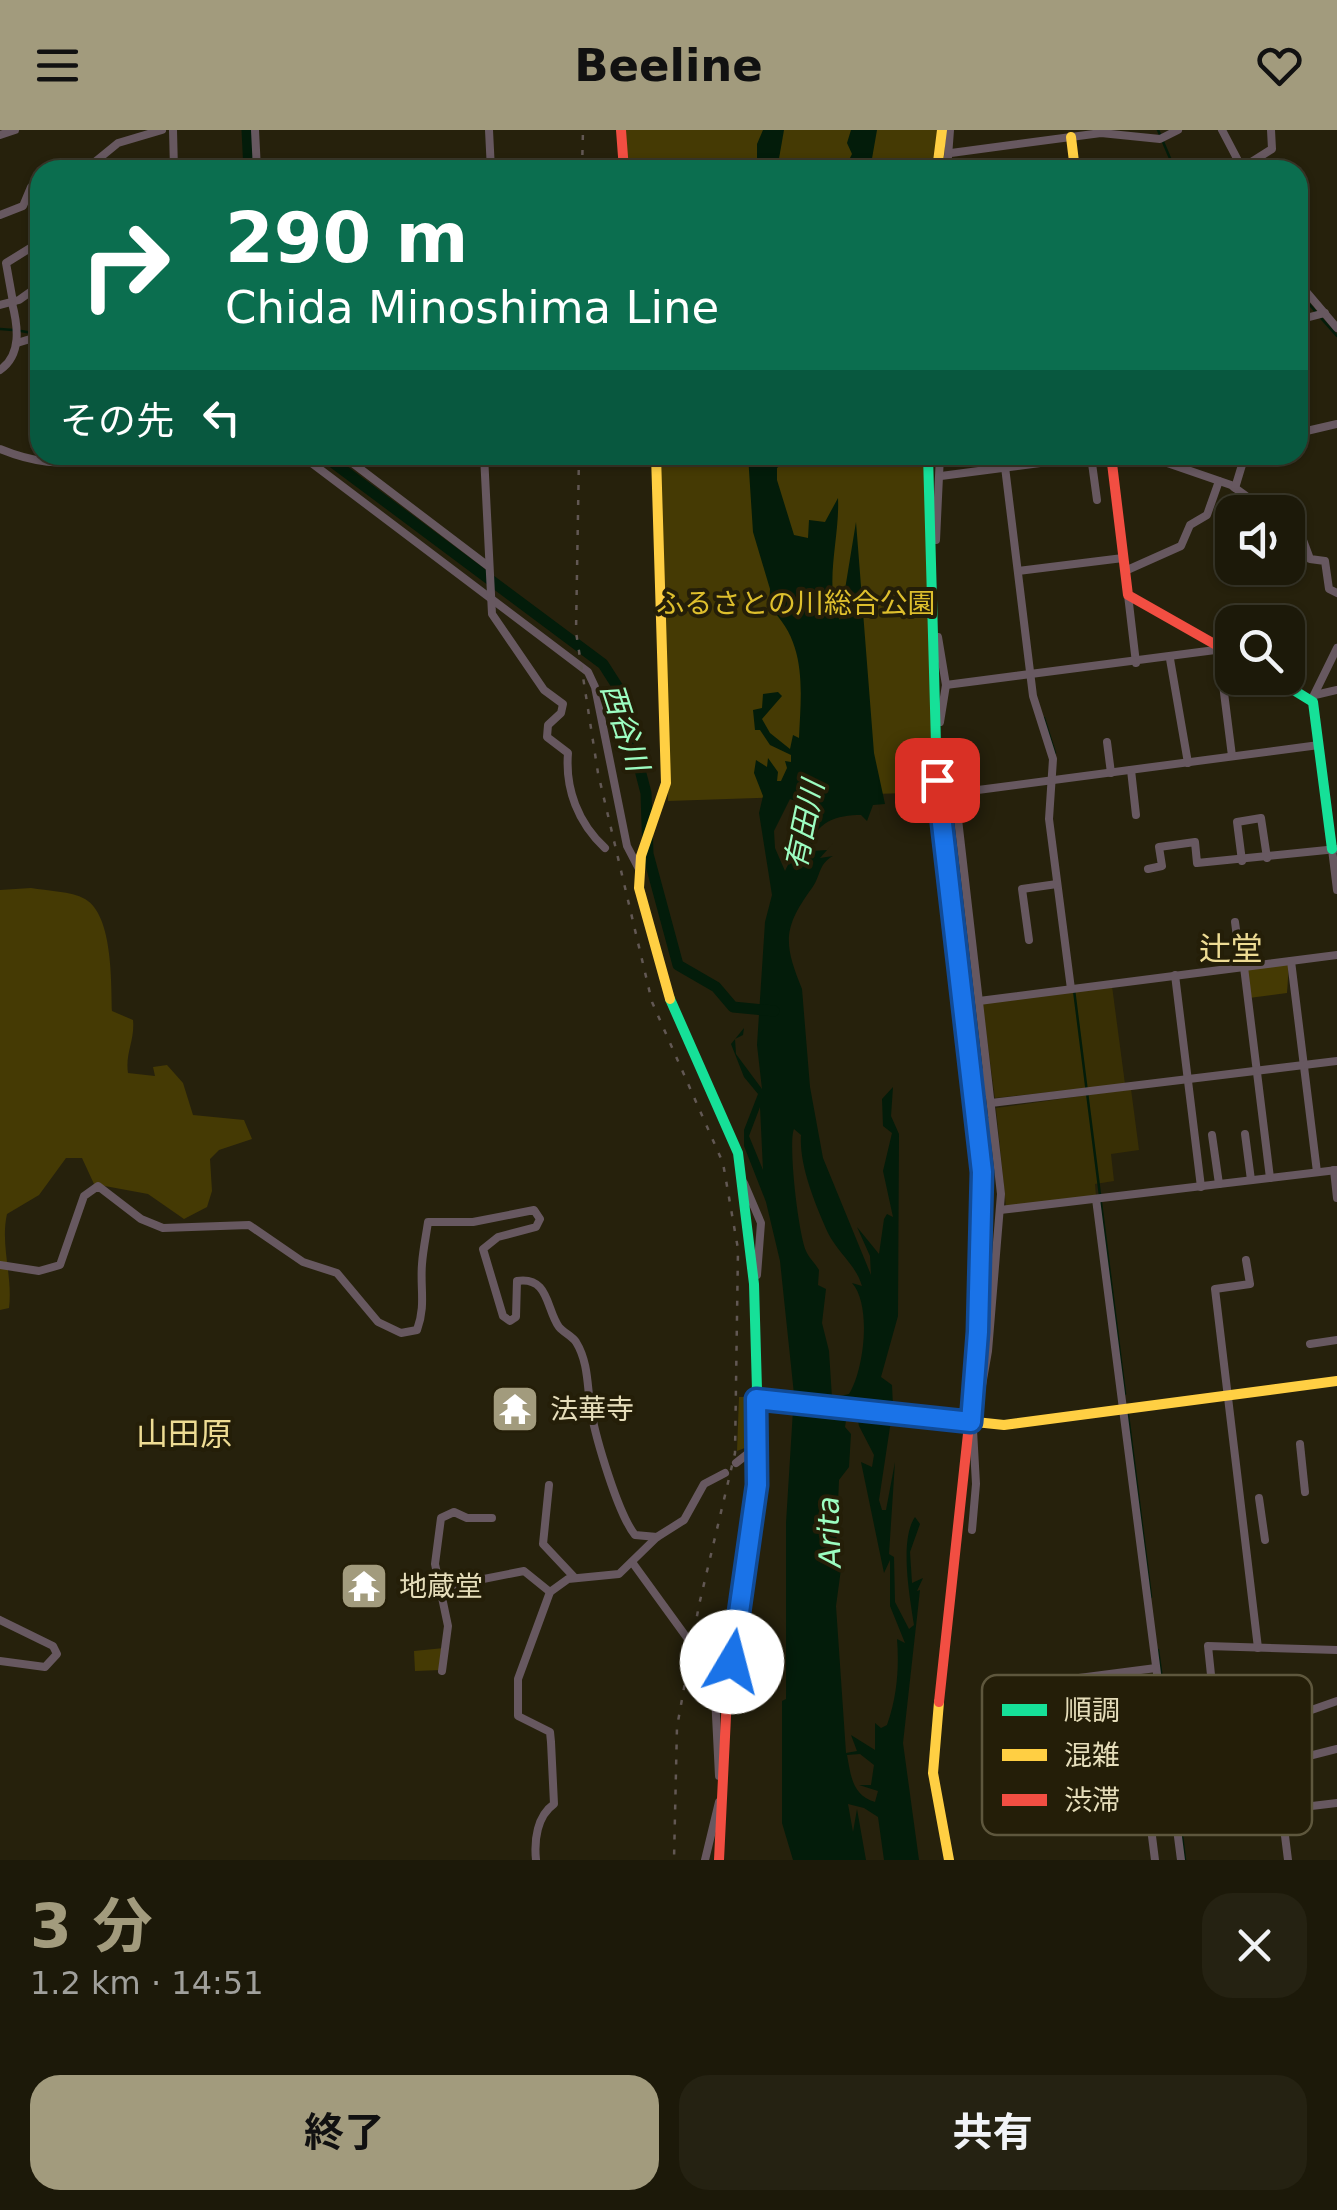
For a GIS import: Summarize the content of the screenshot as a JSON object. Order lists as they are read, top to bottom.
{
  "districts": ["辻堂", "山田原"],
  "water": ["西谷川", "有田川", "Arita"],
  "parks": ["ふるさとの川総合公園"],
  "places": {
    "temple": ["法華寺", "地蔵堂"]
  },
  "legend": ["順調", "混雑", "渋滞"],
  "page": {
    "header": "Beeline",
    "turn": ["290 m", "Chida Minoshima Line"],
    "then": "その先",
    "heading": ["3 分", "1.2 km · 14:51"],
    "buttons": ["終了", "共有"]
  }
}
